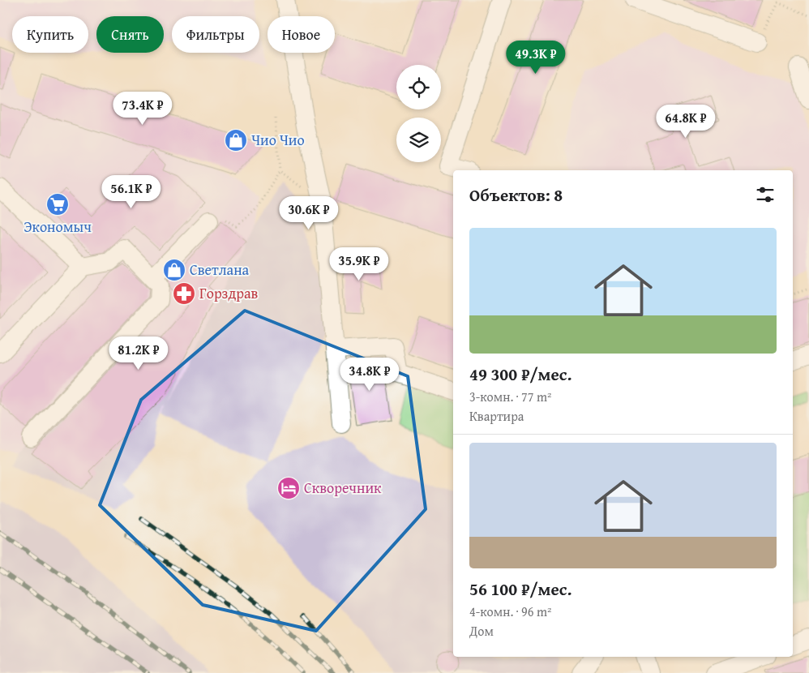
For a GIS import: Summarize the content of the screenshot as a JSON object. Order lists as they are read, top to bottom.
{
  "places": {
    "shop": ["Чио Чио", "Светлана"],
    "supermarket": ["Экономыч"],
    "pharmacy": ["Горздрав"],
    "hotel": ["Скворечник"]
  },
  "page": {
    "chip": [
      "Купить",
      "Снять",
      "Фильтры",
      "Новое"
    ],
    "price": [
      "49.3K ₽",
      "73.4K ₽",
      "64.8K ₽",
      "56.1K ₽",
      "30.6K ₽",
      "35.9K ₽",
      "81.2K ₽",
      "34.8K ₽"
    ],
    "heading": "Объектов: 8",
    "list": [
      {
        "name": "49 300 ₽/мес.",
        "note": "3-комн. · 77 m² · Квартира"
      },
      {
        "name": "56 100 ₽/мес.",
        "note": "4-комн. · 96 m² · Дом"
      }
    ]
  }
}
